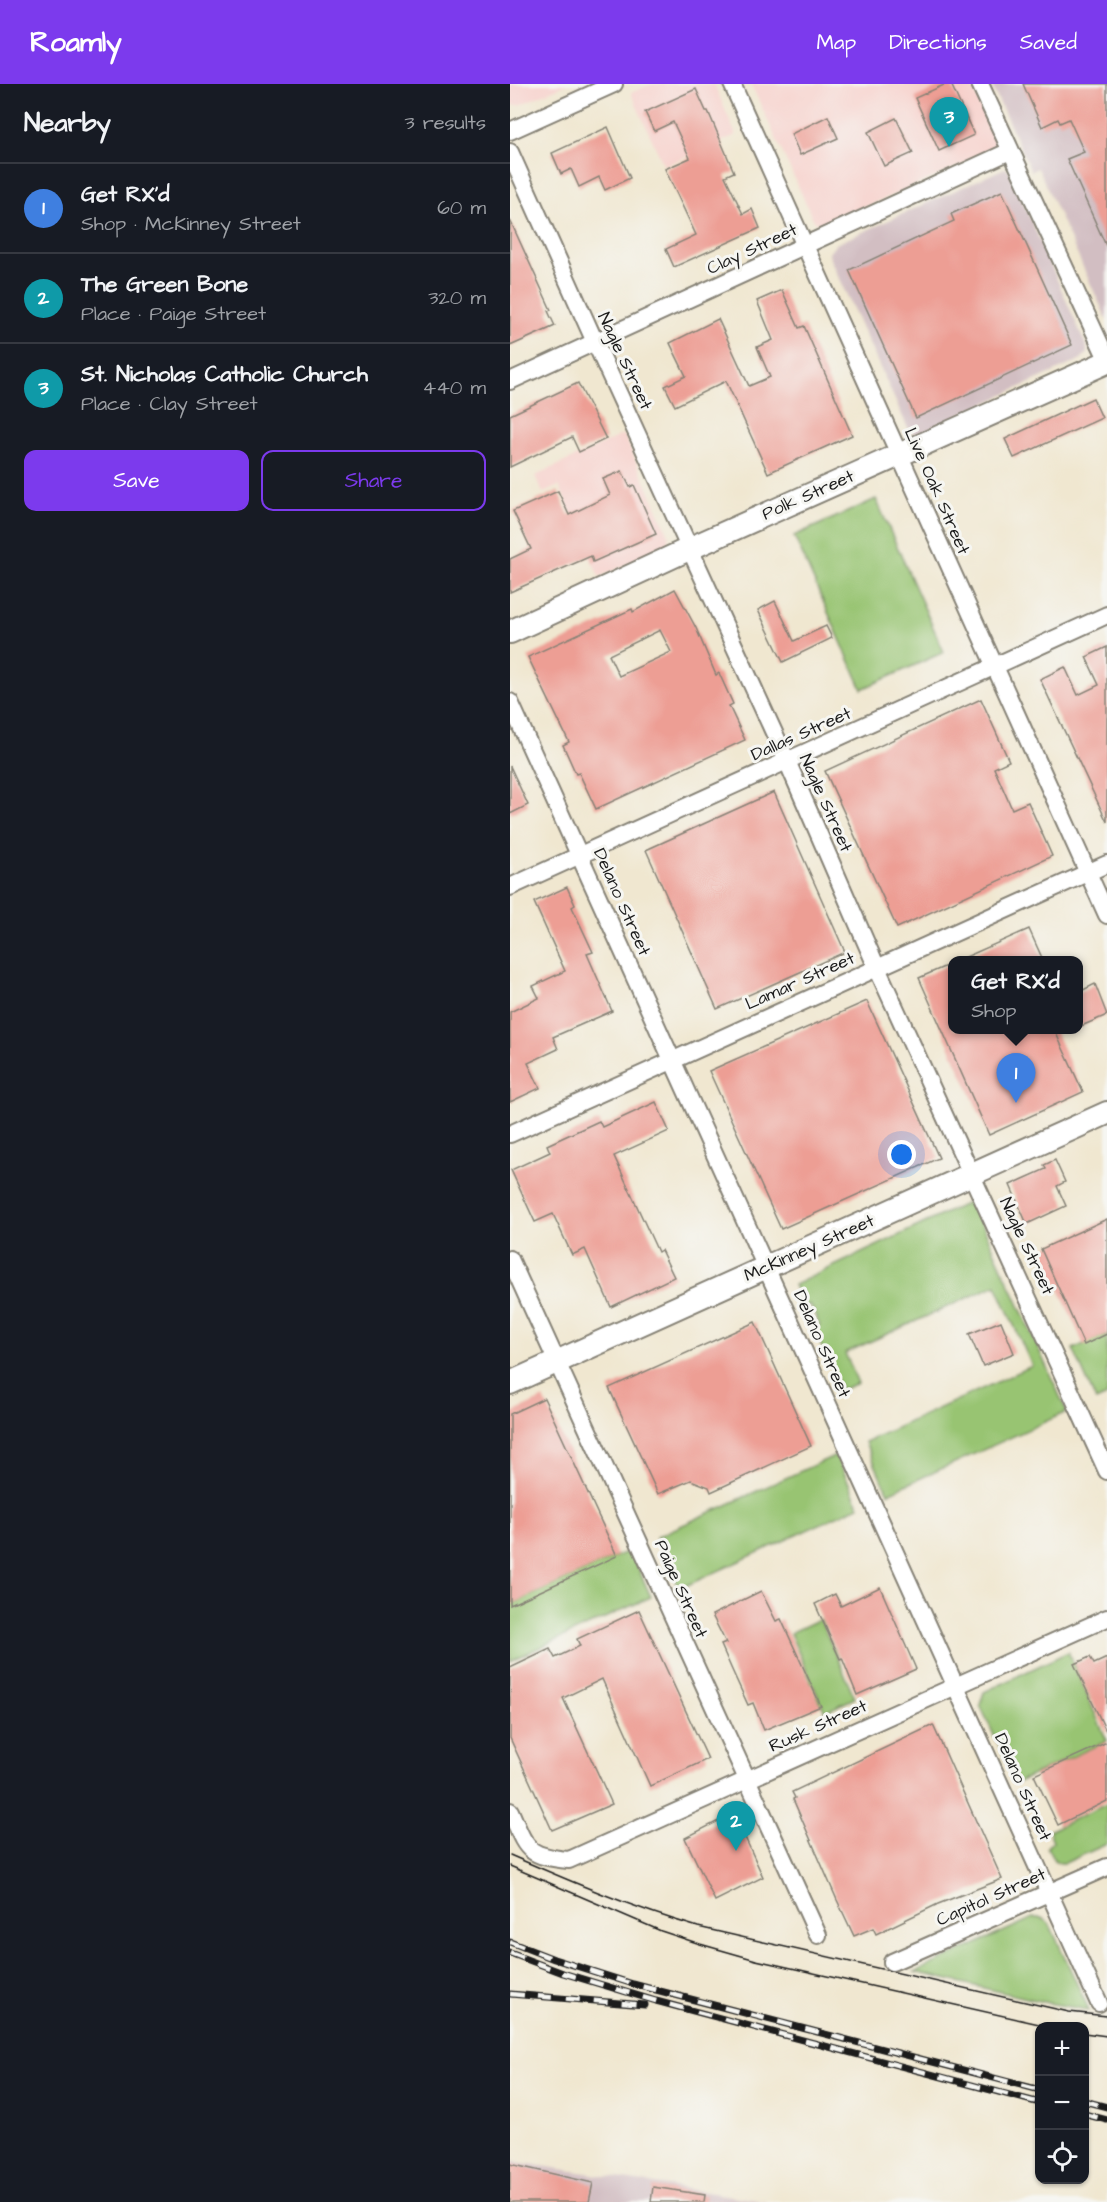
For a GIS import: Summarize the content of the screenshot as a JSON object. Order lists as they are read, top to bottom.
{
  "streets": {
    "street": [
      "Clay Street",
      "Nagle Street",
      "Live Oak Street",
      "Polk Street",
      "Dallas Street",
      "Delano Street",
      "Lamar Street",
      "McKinney Street",
      "Paige Street",
      "Rusk Street",
      "Capitol Street"
    ]
  },
  "crossings": [
    ["Clay Street", "Nagle Street"],
    ["Clay Street", "Live Oak Street"],
    ["Nagle Street", "Polk Street"],
    ["Nagle Street", "Dallas Street"],
    ["Nagle Street", "Lamar Street"],
    ["Nagle Street", "McKinney Street"],
    ["Live Oak Street", "Polk Street"],
    ["Live Oak Street", "Dallas Street"],
    ["Live Oak Street", "Lamar Street"],
    ["Dallas Street", "Delano Street"],
    ["Delano Street", "Lamar Street"],
    ["Delano Street", "McKinney Street"],
    ["Delano Street", "Rusk Street"],
    ["Delano Street", "Capitol Street"],
    ["McKinney Street", "Paige Street"],
    ["Paige Street", "Rusk Street"]
  ],
  "page": {
    "header": "Roamly",
    "nav": ["Map", "Directions", "Saved"],
    "heading": ["Nearby", "3 results"],
    "pins": ["3", "1", "2"],
    "list": [
      {
        "mark": "1",
        "name": "Get RX'd",
        "note": "Shop · McKinney Street",
        "value": "60 m"
      },
      {
        "mark": "2",
        "name": "The Green Bone",
        "note": "Place · Paige Street",
        "value": "320 m"
      },
      {
        "mark": "3",
        "name": "St. Nicholas Catholic Church",
        "note": "Place · Clay Street",
        "value": "440 m"
      }
    ],
    "buttons": ["Save", "Share"],
    "popup": ["Get RX'd", "Shop"],
    "map_buttons": ["+", "−"]
  }
}
